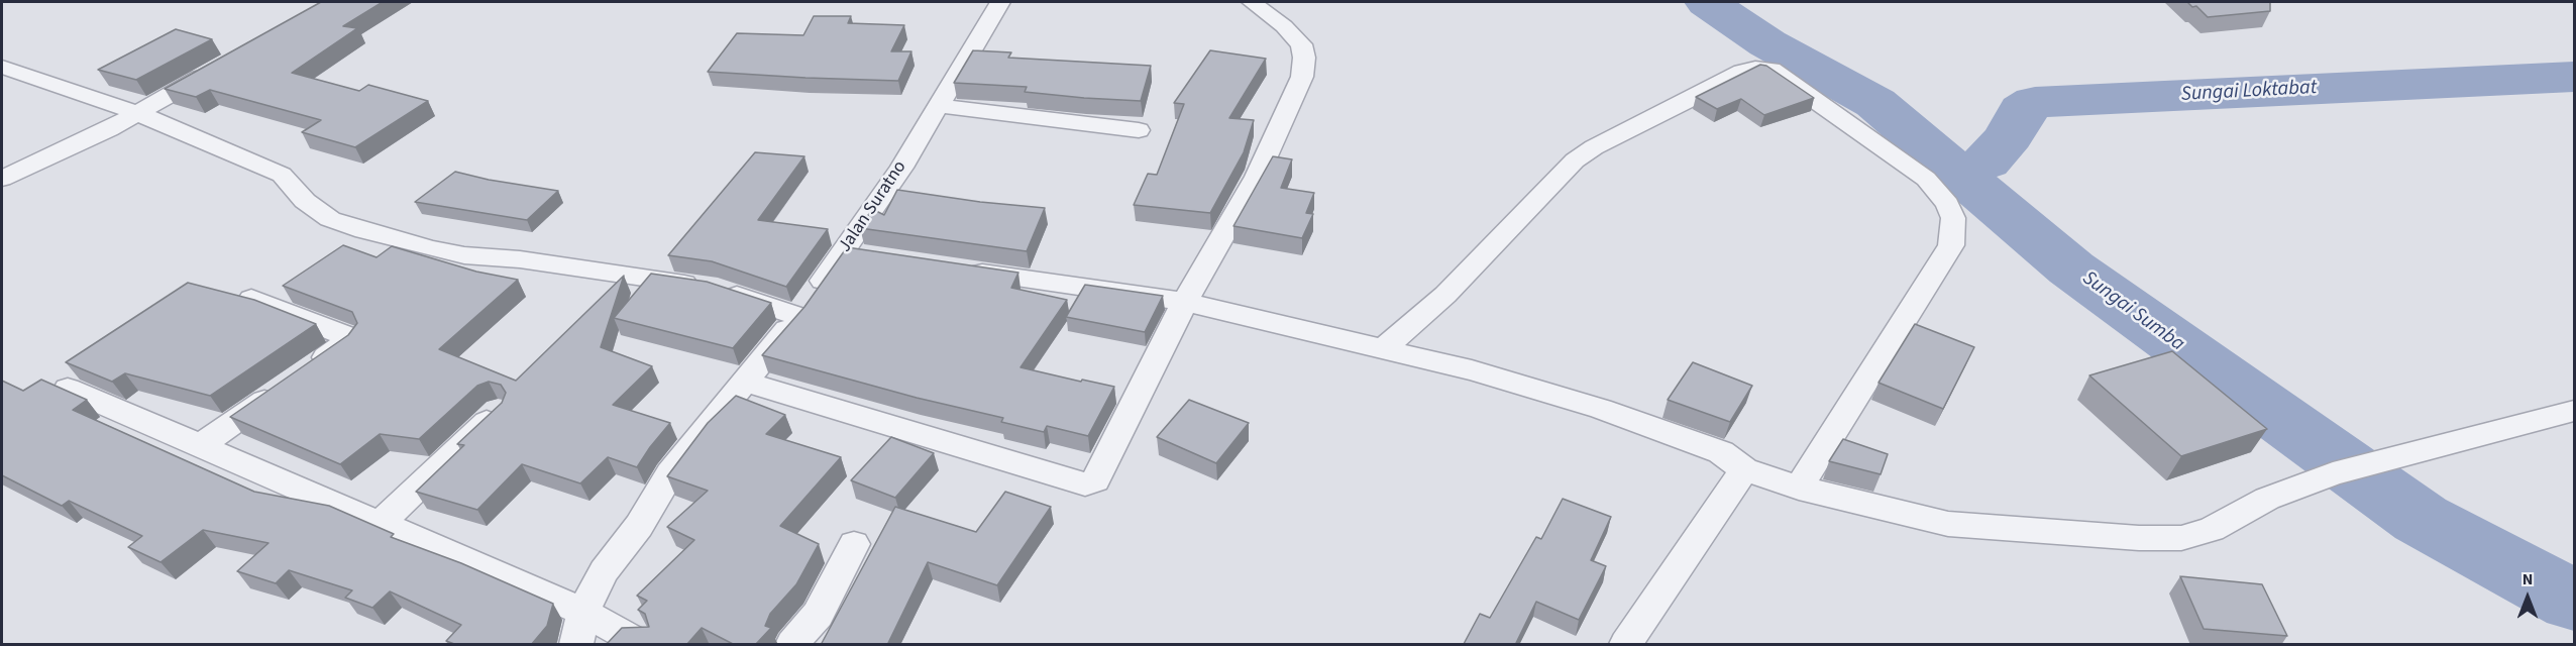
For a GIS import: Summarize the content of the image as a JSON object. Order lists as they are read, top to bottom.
{
  "streets": {
    "street": ["Jalan Suratno"]
  },
  "water": ["Sungai Loktabat", "Sungai Sumba"],
  "north": "top"
}
